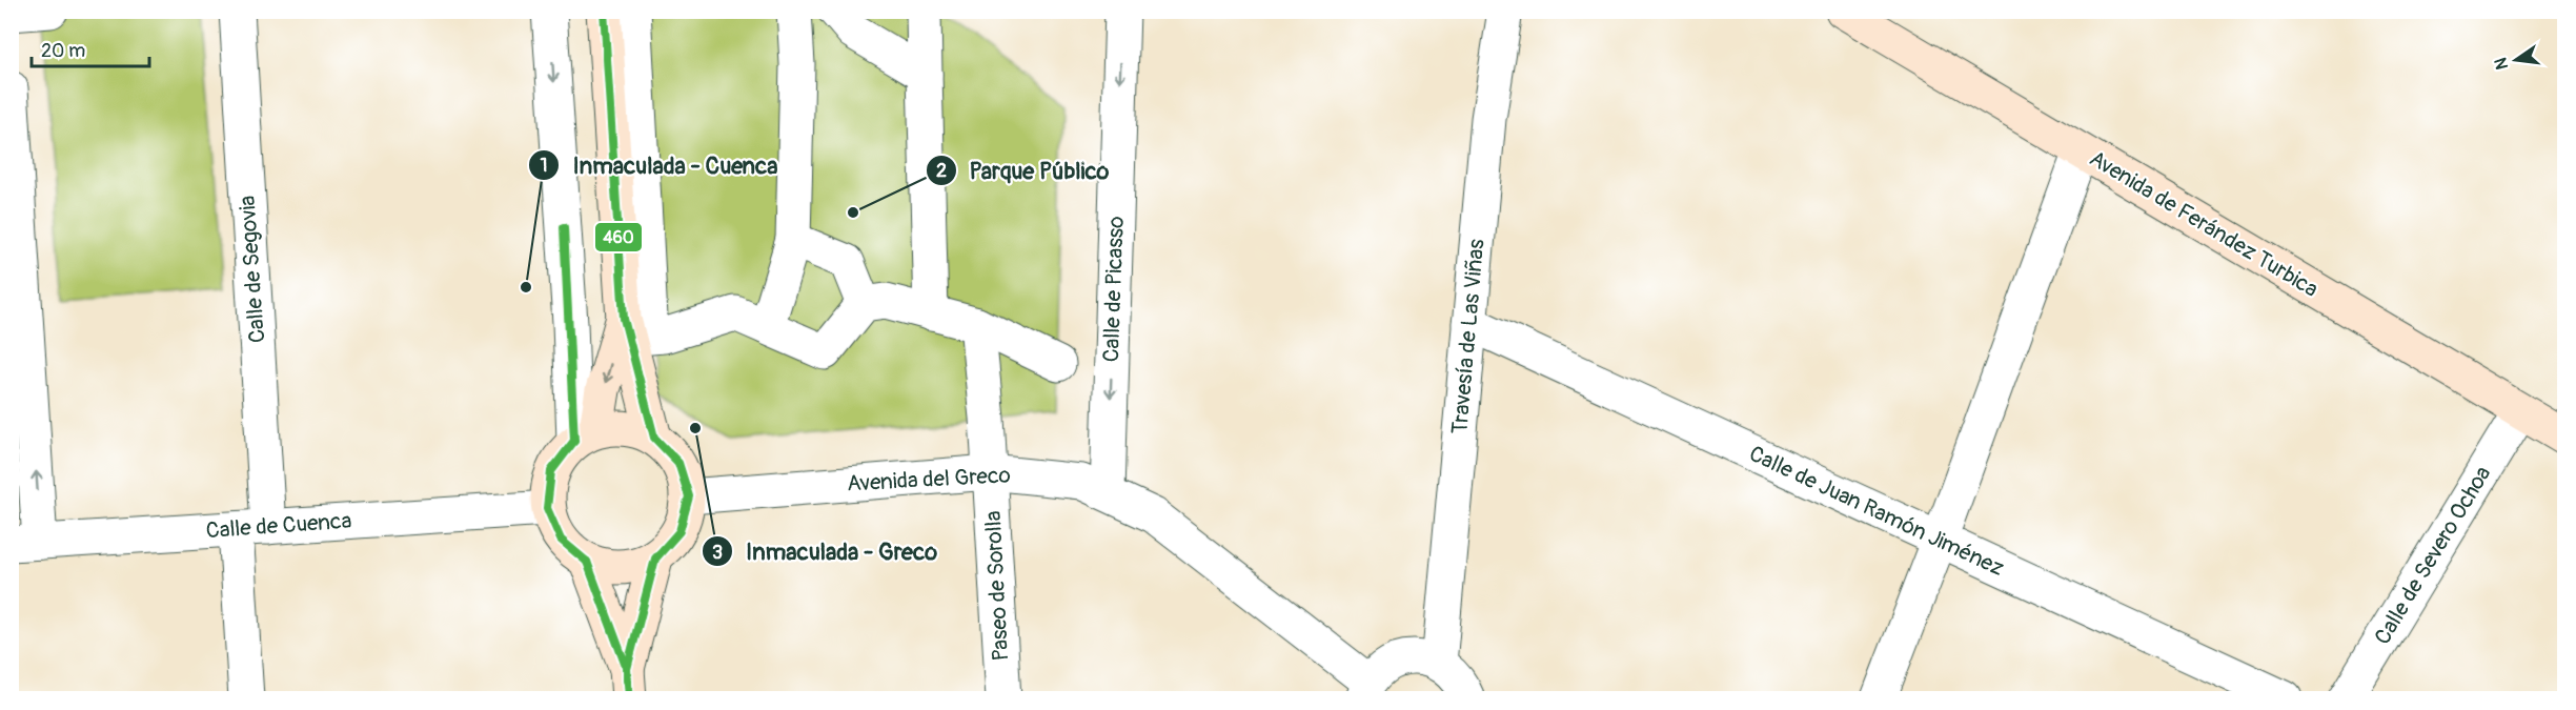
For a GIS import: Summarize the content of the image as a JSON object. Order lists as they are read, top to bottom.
{
  "streets": {
    "street": [
      "Avenida de Ferández Turbica",
      "Calle de Segovia",
      "Calle de Picasso",
      "Travesía de Las Viñas",
      "Avenida del Greco",
      "Calle de Juan Ramón Jiménez",
      "Calle de Cuenca",
      "Calle de Severo Ochoa",
      "Paseo de Sorolla"
    ]
  },
  "crossings": [
    ["Avenida de Ferández Turbica", "Calle de Severo Ochoa"],
    ["Calle de Segovia", "Calle de Cuenca"],
    ["Calle de Picasso", "Avenida del Greco"],
    ["Travesía de Las Viñas", "Calle de Juan Ramón Jiménez"],
    ["Avenida del Greco", "Calle de Cuenca"],
    ["Avenida del Greco", "Paseo de Sorolla"]
  ],
  "places": ["Parque Público", "Inmaculada - Cuenca", "Inmaculada - Greco"],
  "lines": ["transit line 460"],
  "scale_bar": "20 m",
  "north": "left"
}
